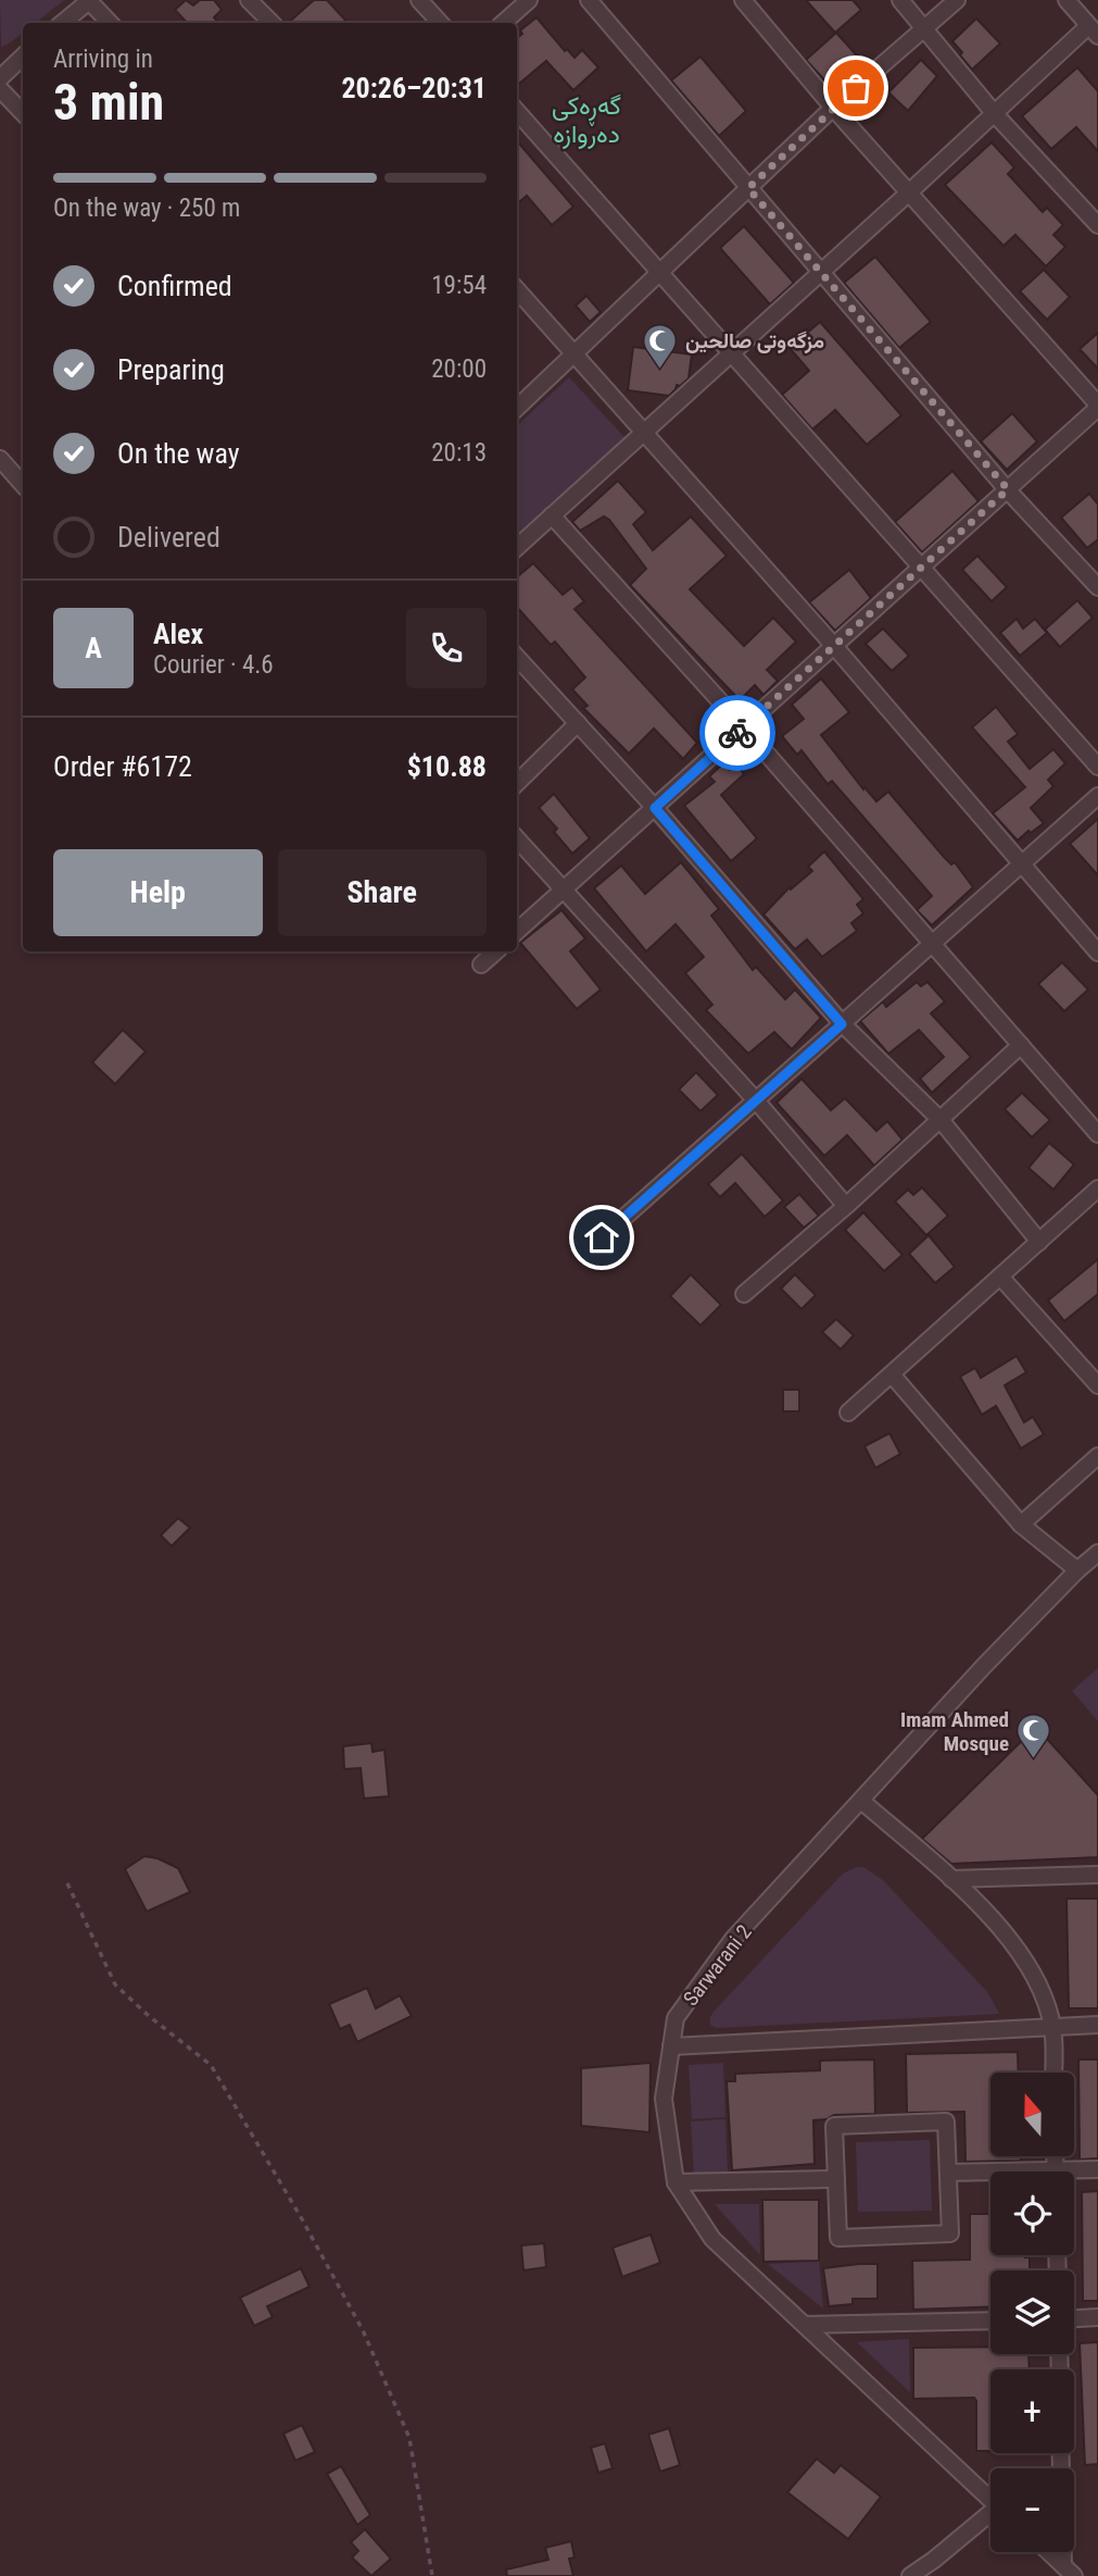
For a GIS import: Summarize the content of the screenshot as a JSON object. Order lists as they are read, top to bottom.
{
  "streets": {
    "street": ["Sarwarani 2"]
  },
  "districts": ["گەڕەکی دەروازە"],
  "places": {
    "mosque": ["مزگەوتی صالحین", "Imam Ahmed Mosque"]
  },
  "north": "top",
  "page": {
    "heading": ["3 min", "Arriving in", "20:26–20:31"],
    "panel": [
      "Alex",
      "Courier · 4.6",
      "Order #6172",
      "$10.88"
    ],
    "bar": "On the way · 250 m",
    "list": [
      ["Confirmed", "19:54"],
      ["Preparing", "20:00"],
      ["On the way", "20:13"],
      "Delivered"
    ],
    "round": "A",
    "buttons": ["Help", "Share"],
    "map_buttons": ["+", "−"]
  }
}
